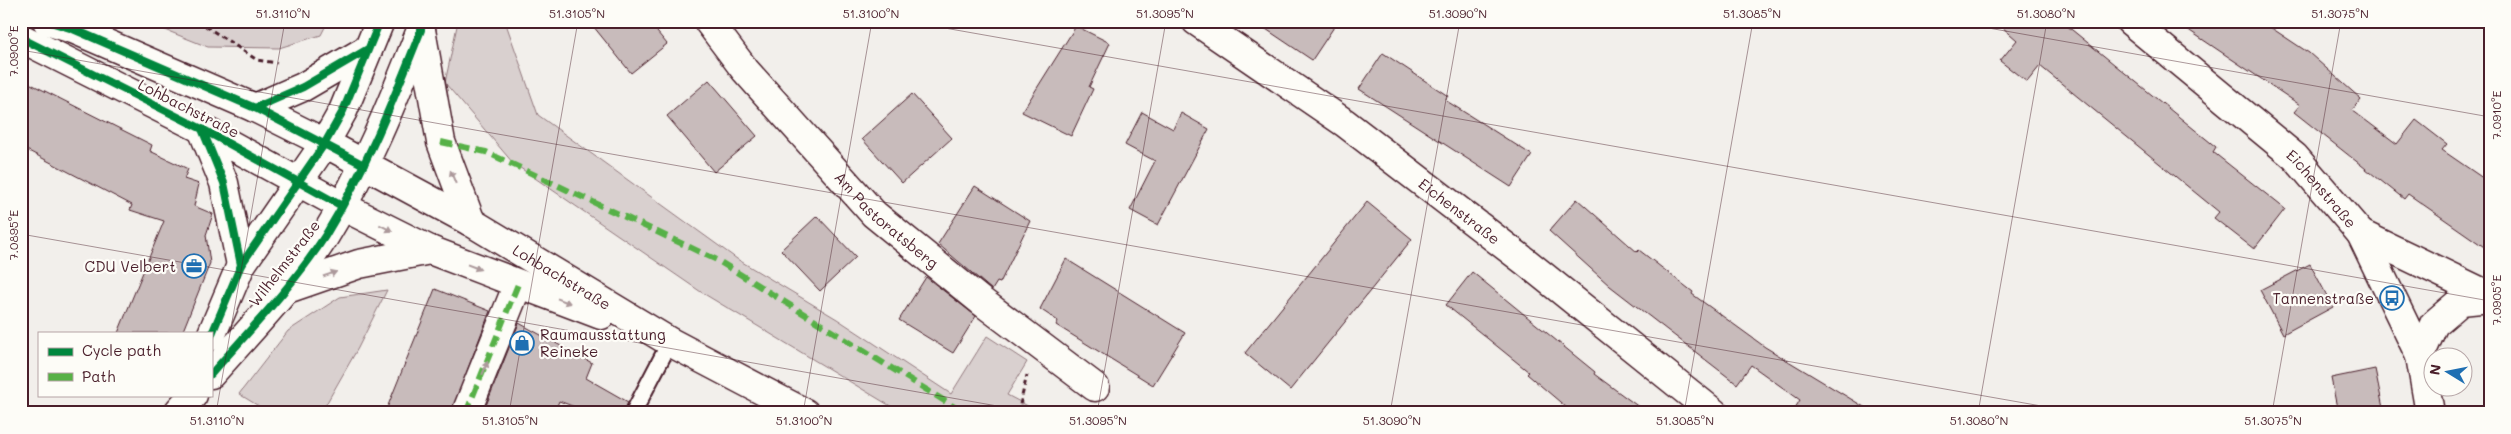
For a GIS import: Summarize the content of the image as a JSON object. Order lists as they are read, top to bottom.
{
  "streets": {
    "main road": [
      "Lohbachstraße",
      "Eichenstraße",
      "Am Pastoratsberg",
      "Wilhelmstraße"
    ]
  },
  "crossings": [
    ["Lohbachstraße", "Wilhelmstraße"]
  ],
  "places": {
    "office": ["CDU Velbert"],
    "bus stop": ["Tannenstraße"],
    "shop": ["Raumausstattung Reineke"]
  },
  "legend": ["Cycle path", "Path"],
  "north": "left",
  "coordinates": [
    "51.3110°N",
    "51.3105°N",
    "51.3100°N",
    "51.3095°N",
    "51.3090°N",
    "51.3085°N",
    "51.3080°N",
    "51.3075°N",
    "7.0900°E",
    "7.0910°E",
    "7.0895°E",
    "7.0905°E"
  ]
}
